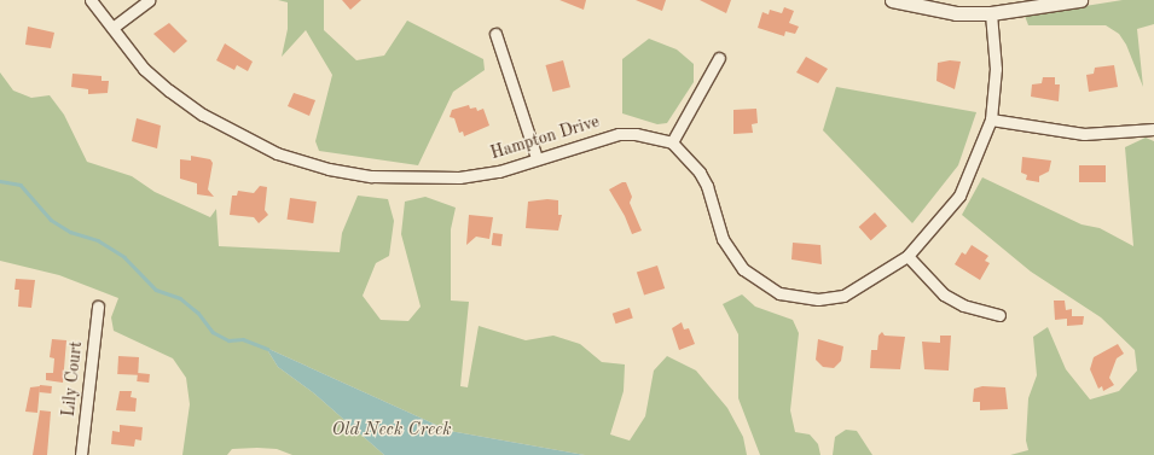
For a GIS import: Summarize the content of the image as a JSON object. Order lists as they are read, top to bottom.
{
  "streets": {
    "street": ["Hampton Drive", "Lily Court"]
  },
  "water": ["Old Neck Creek"]
}
